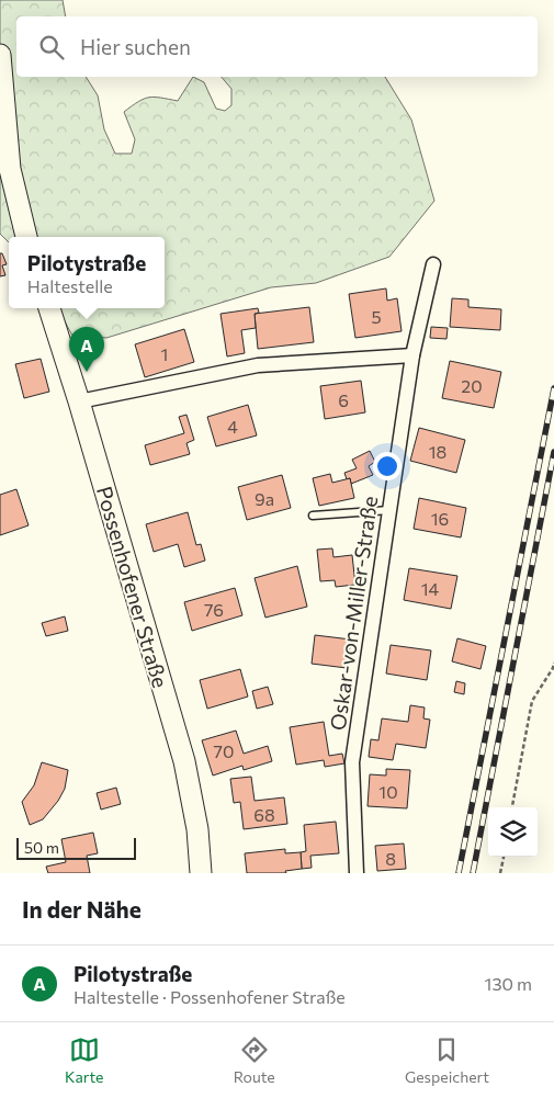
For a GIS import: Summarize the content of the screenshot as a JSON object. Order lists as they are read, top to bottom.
{
  "streets": {
    "main road": ["Possenhofener Straße"],
    "street": ["Oskar-von-Miller-Straße"]
  },
  "house_numbers": [
    "5",
    "1",
    "20",
    "6",
    "4",
    "18",
    "9a",
    "16",
    "14",
    "76",
    "70",
    "10",
    "68",
    "8"
  ],
  "scale_bar": "50 m",
  "page": {
    "search": "Hier suchen",
    "popup": ["Pilotystraße", "Haltestelle"],
    "pins": "A",
    "scale": "50 m",
    "heading": "In der Nähe",
    "list": [
      {
        "mark": "A",
        "name": "Pilotystraße",
        "note": "Haltestelle · Possenhofener Straße",
        "value": "130 m"
      }
    ],
    "nav": ["Karte", "Route", "Gespeichert"]
  }
}
